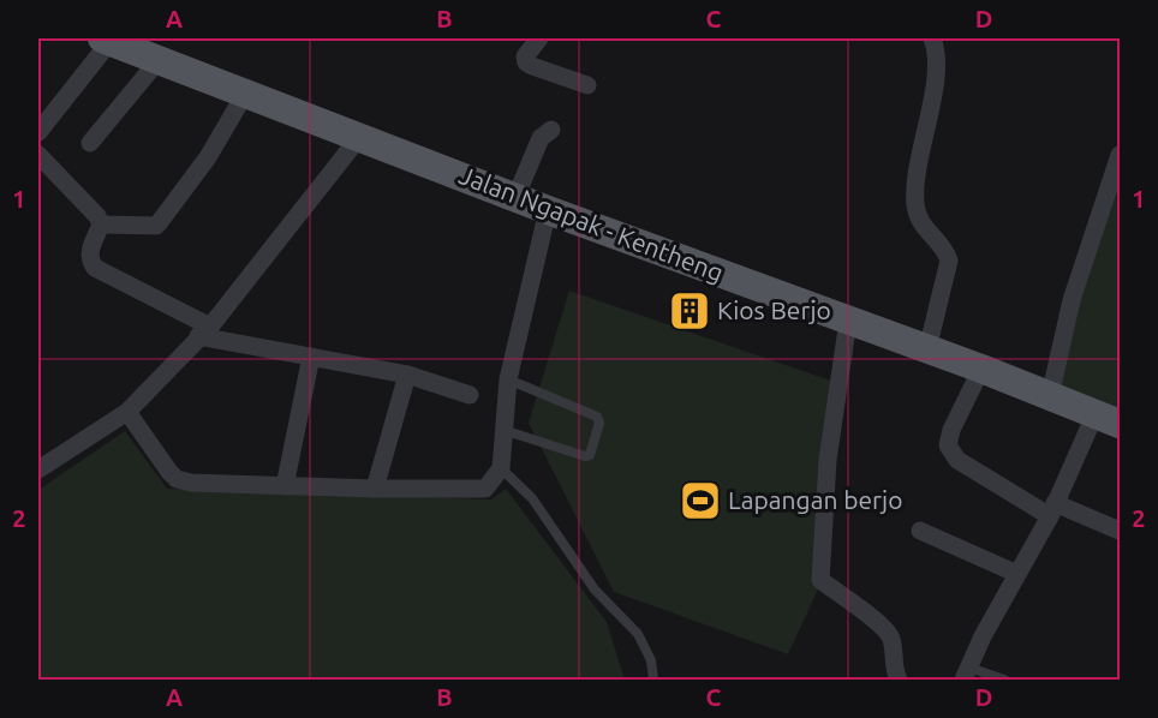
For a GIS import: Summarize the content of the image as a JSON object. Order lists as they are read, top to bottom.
{
  "streets": {
    "main road": ["Jalan Ngapak - Kentheng"]
  },
  "places": {
    "building": ["Kios Berjo"],
    "sports": ["Lapangan berjo"]
  },
  "grid": {
    "columns": [
      "A",
      "B",
      "C",
      "D"
    ],
    "rows": ["1", "2"]
  }
}
